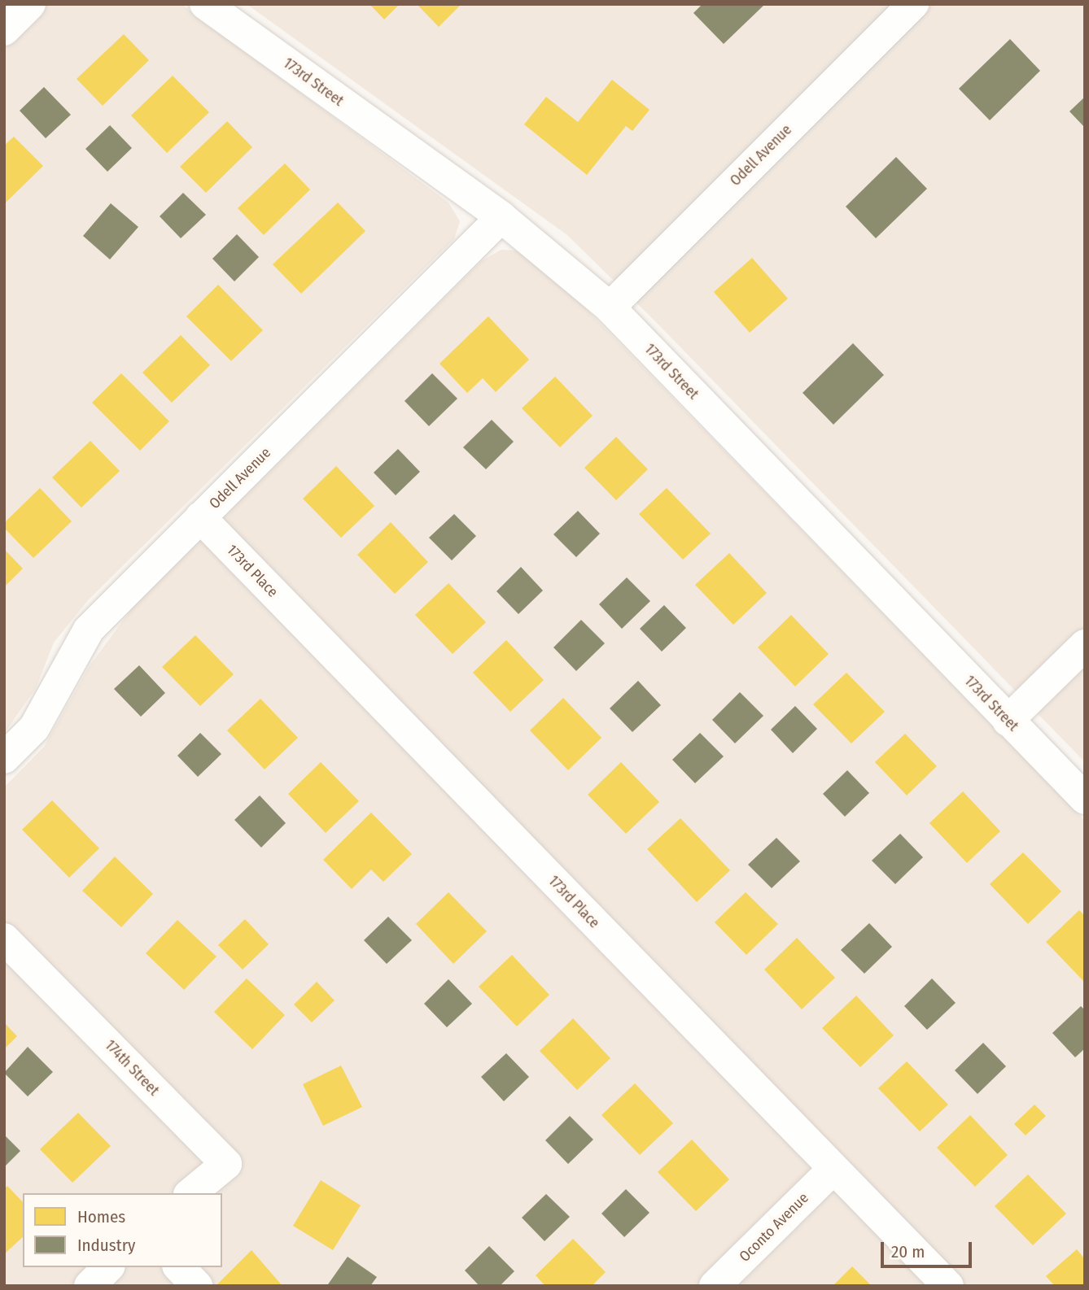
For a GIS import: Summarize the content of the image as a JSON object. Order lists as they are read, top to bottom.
{
  "streets": {
    "street": [
      "173rd Street",
      "Odell Avenue",
      "173rd Place",
      "174th Street",
      "Oconto Avenue"
    ]
  },
  "crossings": [
    ["173rd Street", "Odell Avenue"],
    ["Odell Avenue", "173rd Place"],
    ["173rd Place", "Oconto Avenue"]
  ],
  "legend": ["Homes", "Industry"],
  "scale_bar": "20 m"
}
